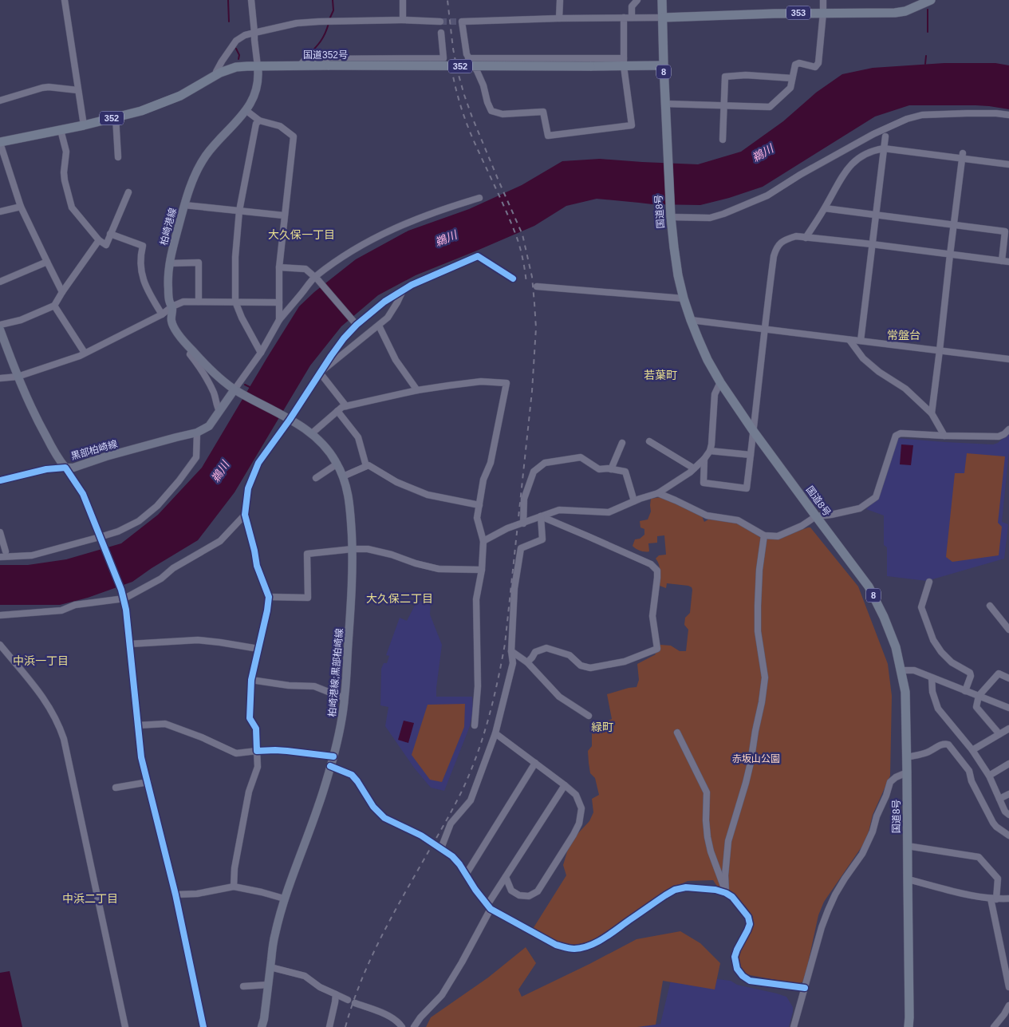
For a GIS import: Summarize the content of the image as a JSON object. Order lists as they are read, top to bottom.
{
  "streets": {
    "highway": [
      "353",
      "国道352号",
      "352",
      "8",
      "国道8号"
    ],
    "main road": ["柏崎港線", "黒部柏崎線", "柏崎港線;黒部柏崎線"]
  },
  "crossings": [
    ["353", "国道8号"],
    ["国道352号", "国道8号"],
    ["国道352号", "柏崎港線"],
    ["柏崎港線", "黒部柏崎線"],
    ["柏崎港線", "柏崎港線;黒部柏崎線"],
    ["黒部柏崎線", "柏崎港線;黒部柏崎線"]
  ],
  "districts": [
    "大久保一丁目",
    "常盤台",
    "若葉町",
    "大久保二丁目",
    "中浜一丁目",
    "緑町",
    "中浜二丁目"
  ],
  "water": ["鵜川"],
  "parks": ["赤坂山公園"]
}
